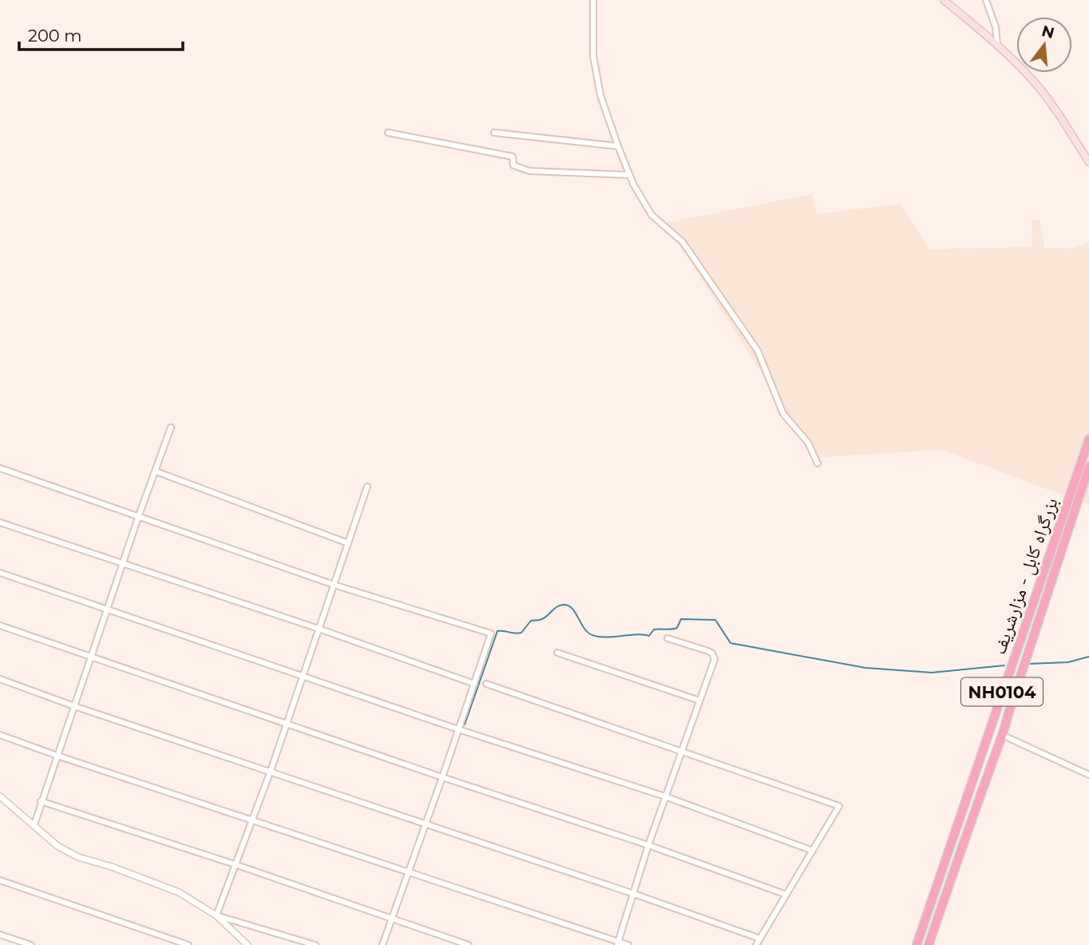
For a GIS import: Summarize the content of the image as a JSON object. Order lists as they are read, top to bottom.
{
  "streets": {
    "highway": ["بزرگراه کابل - مزارشریف", "NH0104"]
  },
  "scale_bar": "200 m",
  "north": "top"
}
